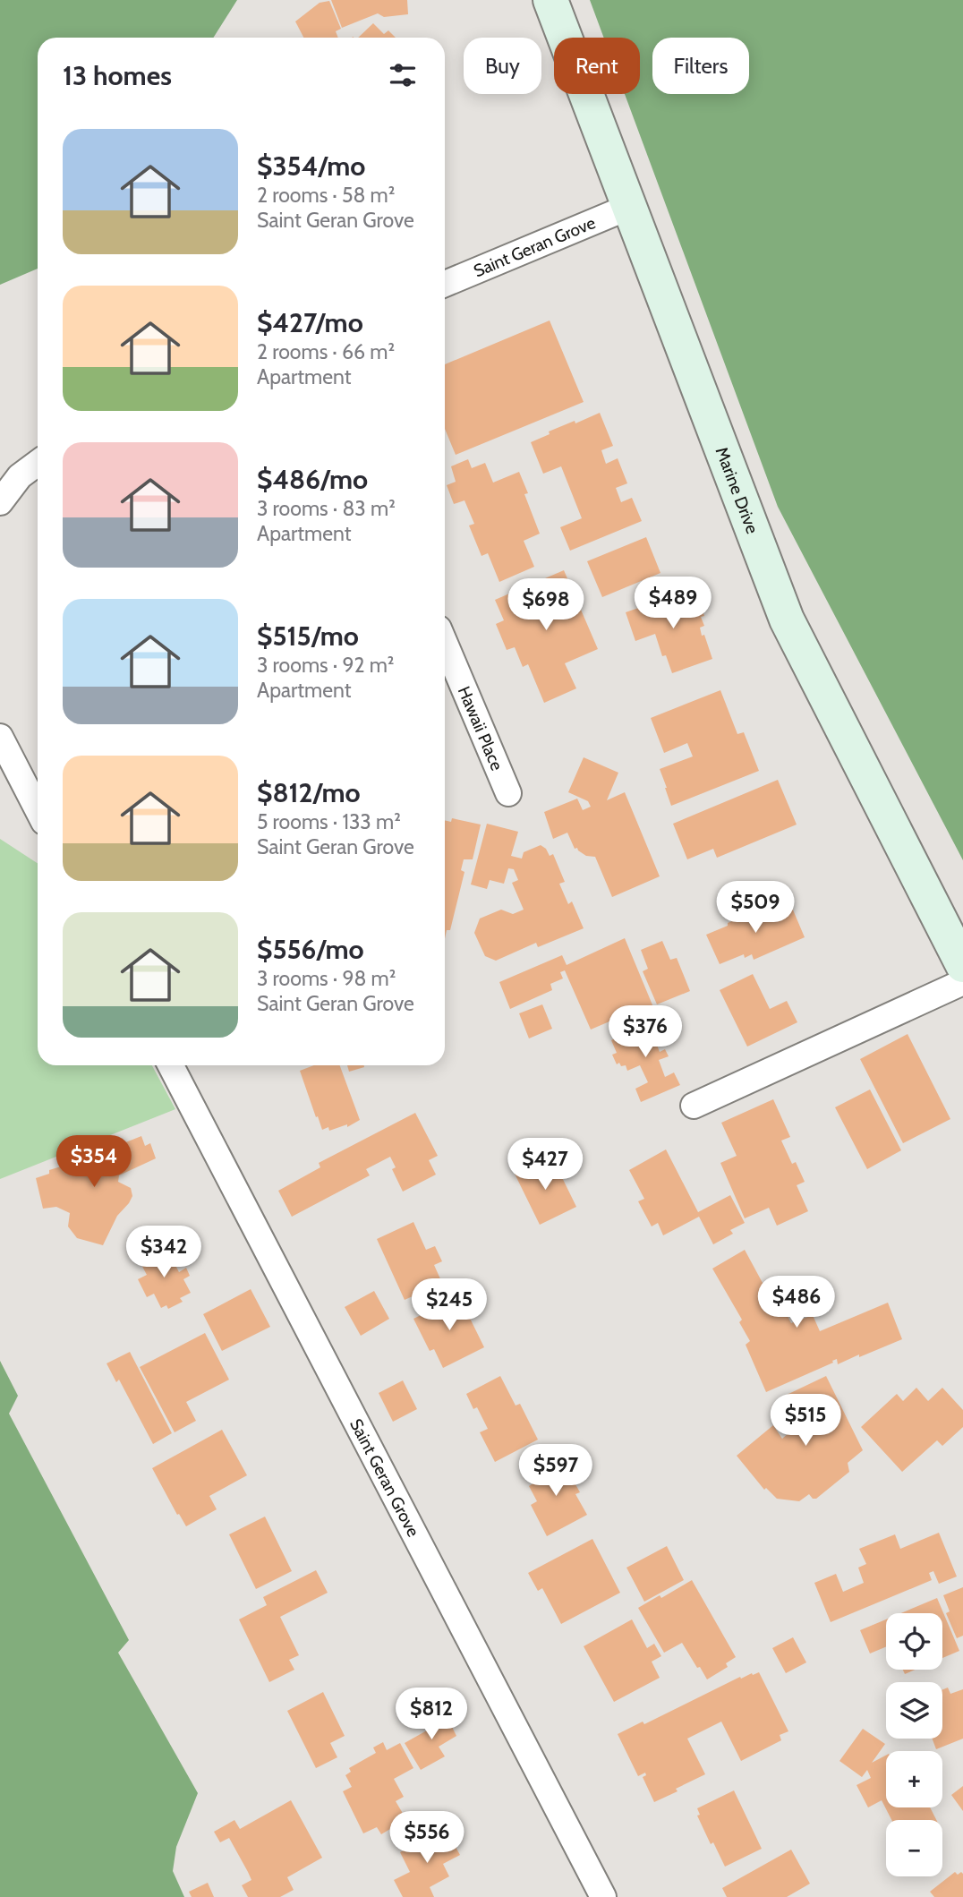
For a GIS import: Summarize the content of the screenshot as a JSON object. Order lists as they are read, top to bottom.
{
  "streets": {
    "street": ["Saint Geran Grove", "Marine Drive", "Hawaii Place"]
  },
  "crossings": [
    ["Saint Geran Grove", "Marine Drive"]
  ],
  "page": {
    "chip": ["Buy", "Rent", "Filters"],
    "heading": "13 homes",
    "list": [
      {
        "name": "$354/mo",
        "note": "2 rooms · 58 m² · Saint Geran Grove"
      },
      {
        "name": "$427/mo",
        "note": "2 rooms · 66 m² · Apartment"
      },
      {
        "name": "$486/mo",
        "note": "3 rooms · 83 m² · Apartment"
      },
      {
        "name": "$515/mo",
        "note": "3 rooms · 92 m² · Apartment"
      },
      {
        "name": "$812/mo",
        "note": "5 rooms · 133 m² · Saint Geran Grove"
      },
      {
        "name": "$556/mo",
        "note": "3 rooms · 98 m² · Saint Geran Grove"
      }
    ],
    "price": [
      "$489",
      "$698",
      "$509",
      "$376",
      "$354",
      "$427",
      "$342",
      "$486",
      "$245",
      "$515",
      "$597",
      "$812",
      "$556"
    ],
    "map_buttons": ["+", "−"]
  }
}
